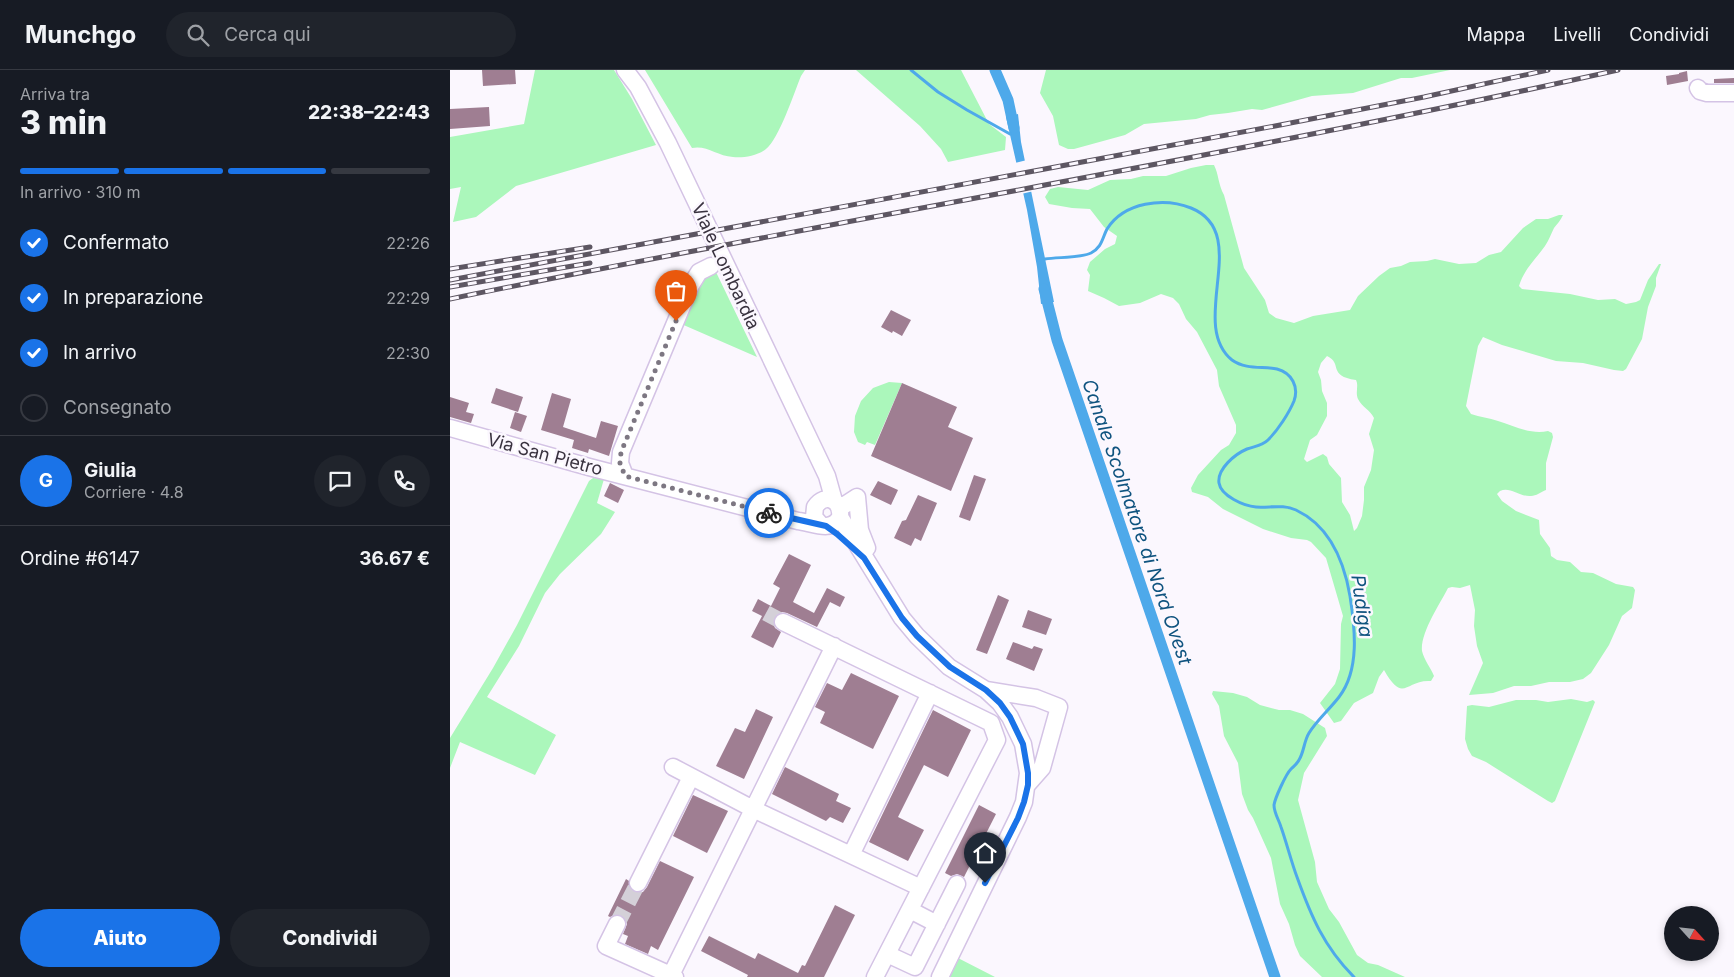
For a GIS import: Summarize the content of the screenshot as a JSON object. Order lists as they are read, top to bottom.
{
  "streets": {
    "street": ["Viale Lombardia", "Via San Pietro"]
  },
  "crossings": [
    ["Viale Lombardia", "Via San Pietro"]
  ],
  "water": ["Canale Scolmatore di Nord Ovest", "Pudiga"],
  "north": "bottom right",
  "page": {
    "header": "Munchgo",
    "search": "Cerca qui",
    "nav": ["Mappa", "Livelli", "Condividi"],
    "heading": ["3 min", "Arriva tra", "22:38–22:43"],
    "panel": [
      "Giulia",
      "Corriere · 4.8",
      "Ordine #6147",
      "36.67 €"
    ],
    "bar": "In arrivo · 310 m",
    "list": [
      ["Confermato", "22:26"],
      ["In preparazione", "22:29"],
      ["In arrivo", "22:30"],
      "Consegnato"
    ],
    "round": "G",
    "buttons": ["Aiuto", "Condividi"]
  }
}
